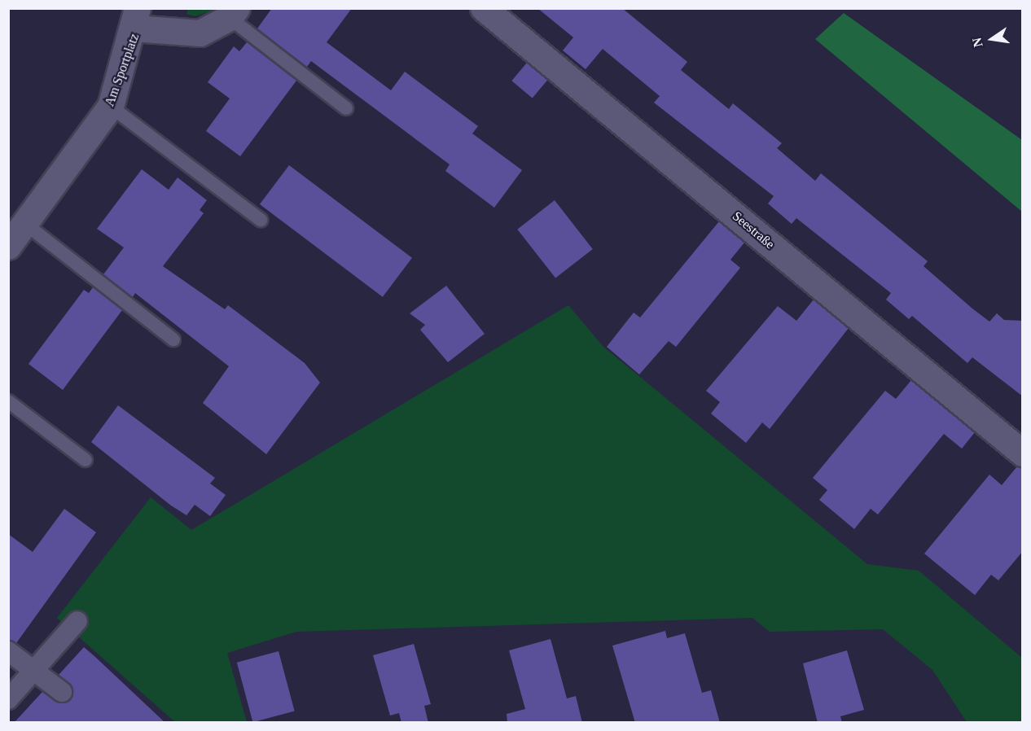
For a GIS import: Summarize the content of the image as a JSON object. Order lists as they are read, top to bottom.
{
  "streets": {
    "street": ["Am Sportplatz", "Seestraße"]
  },
  "north": "left"
}
